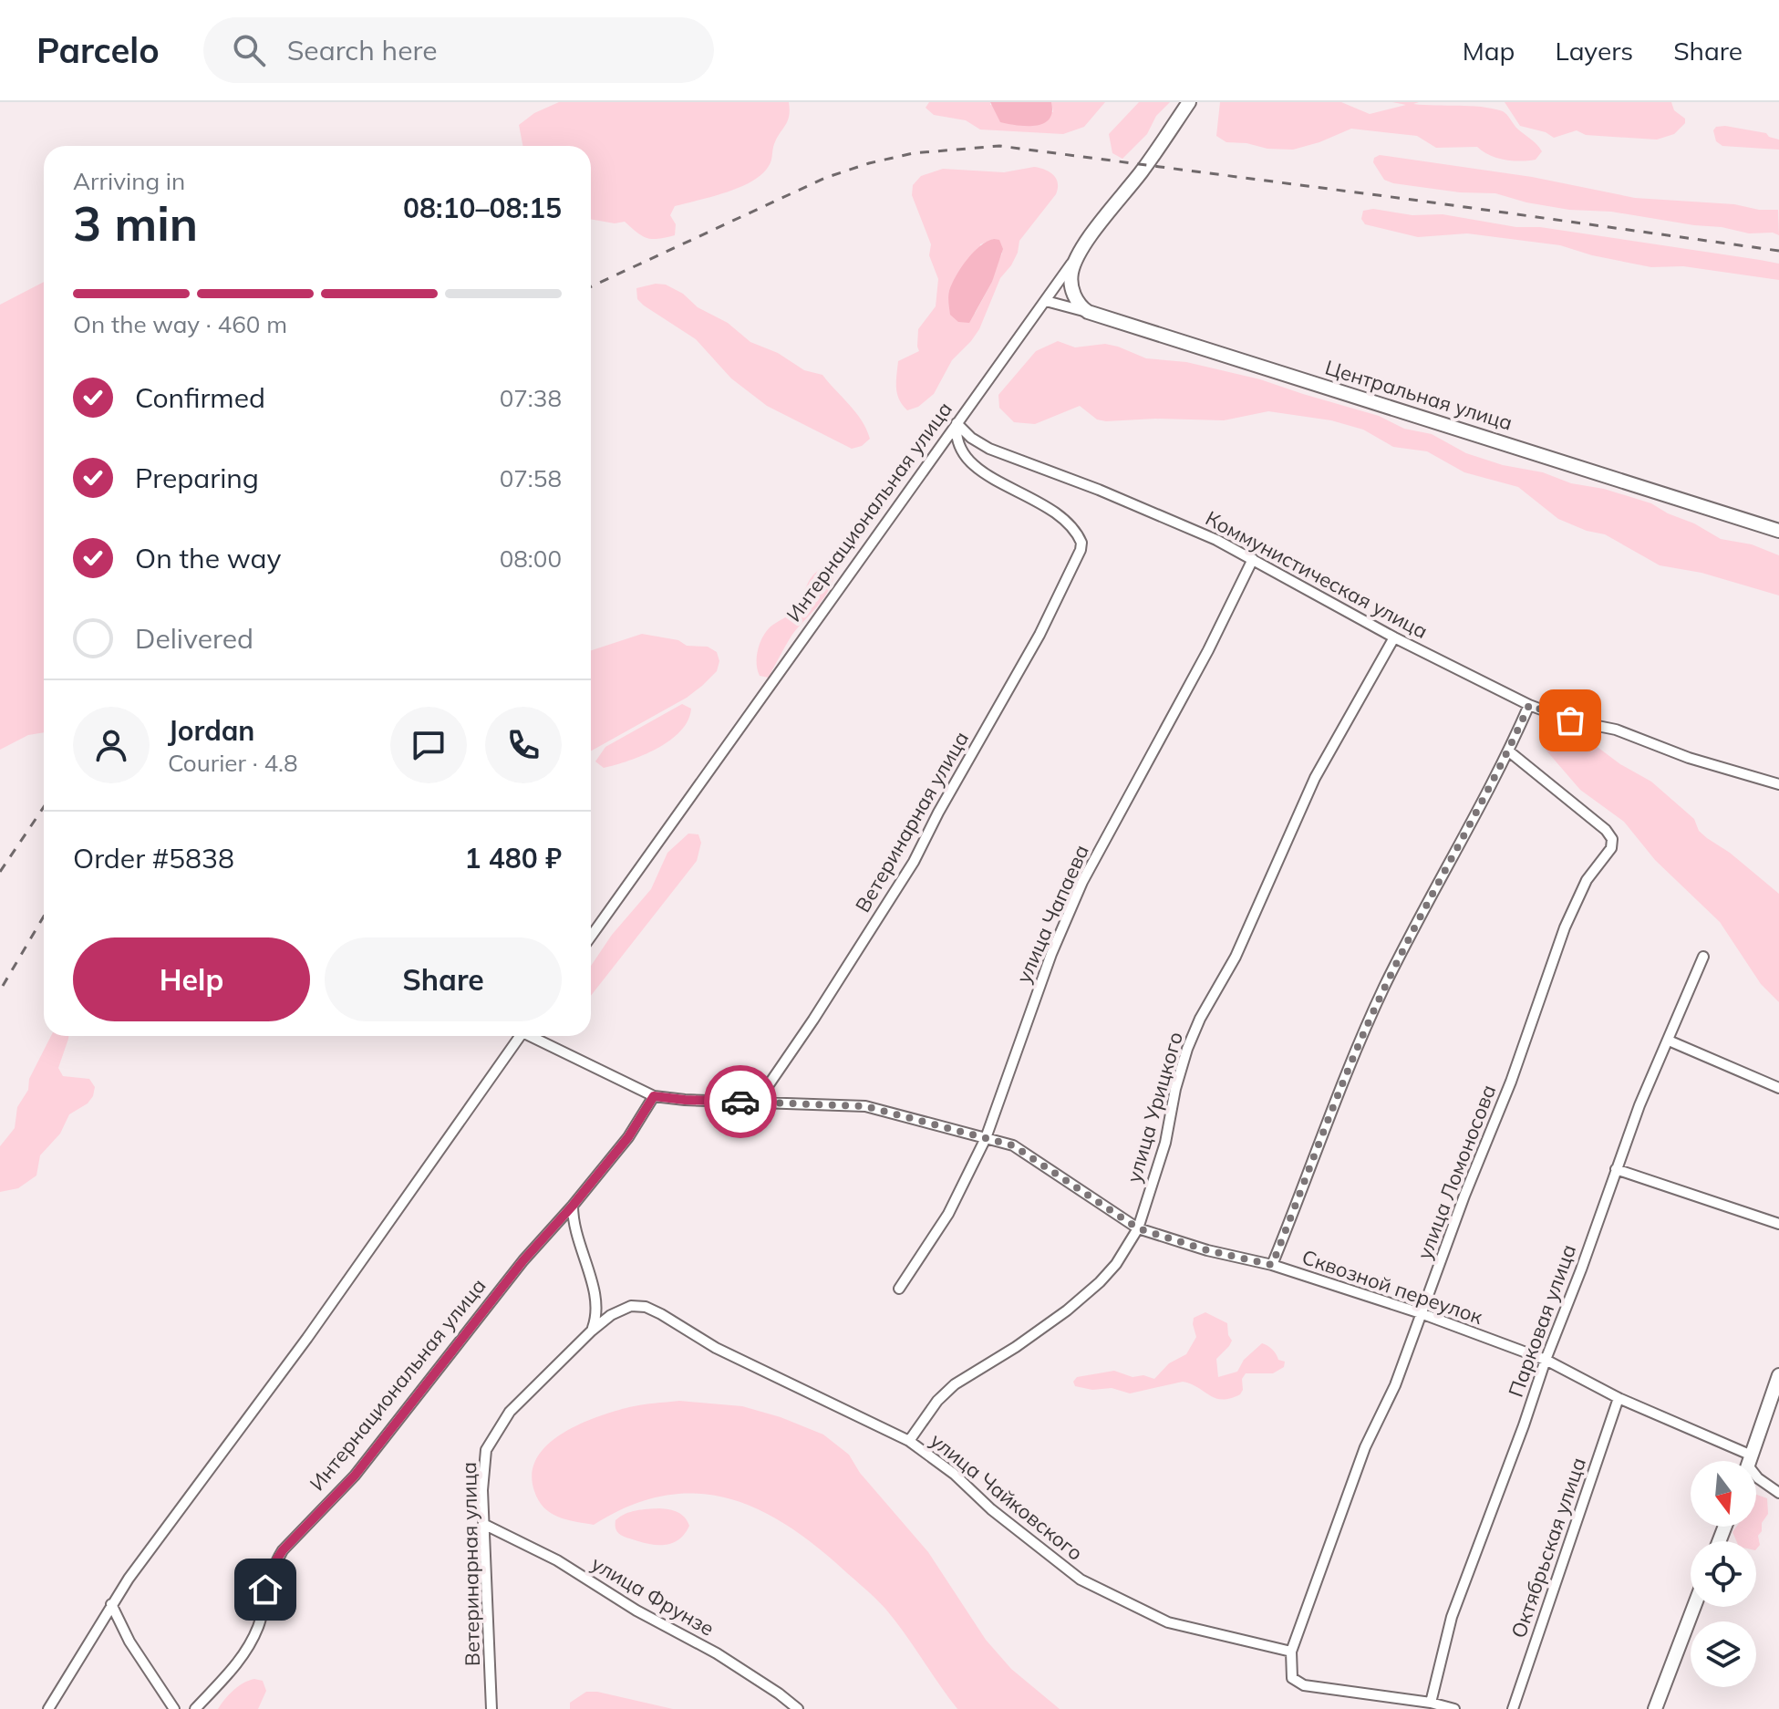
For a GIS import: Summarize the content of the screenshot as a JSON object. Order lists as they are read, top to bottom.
{
  "streets": {
    "street": [
      "Центральная улица",
      "Интернациональная улица",
      "Коммунистическая улица",
      "Ветеринарная улица",
      "улица Чапаева",
      "улица Урицкого",
      "улица Ломоносова",
      "Сквозной переулок",
      "Парковая улица",
      "улица Чайковского",
      "Октябрьская улица",
      "улица Фрунзе"
    ]
  },
  "crossings": [
    ["Центральная улица", "Интернациональная улица"],
    ["Интернациональная улица", "Коммунистическая улица"],
    ["Интернациональная улица", "Ветеринарная улица"],
    ["Интернациональная улица", "Сквозной переулок"],
    ["Коммунистическая улица", "Ветеринарная улица"],
    ["Коммунистическая улица", "улица Чапаева"],
    ["Коммунистическая улица", "улица Урицкого"],
    ["Ветеринарная улица", "Сквозной переулок"],
    ["Ветеринарная улица", "улица Чайковского"],
    ["Ветеринарная улица", "улица Фрунзе"],
    ["улица Чапаева", "Сквозной переулок"],
    ["улица Урицкого", "Сквозной переулок"],
    ["улица Урицкого", "улица Чайковского"],
    ["улица Ломоносова", "Сквозной переулок"],
    ["улица Ломоносова", "улица Чайковского"],
    ["Сквозной переулок", "Парковая улица"],
    ["Сквозной переулок", "Октябрьская улица"]
  ],
  "north": "bottom",
  "page": {
    "header": "Parcelo",
    "search": "Search here",
    "nav": ["Map", "Layers", "Share"],
    "heading": ["3 min", "Arriving in", "08:10–08:15"],
    "panel": [
      "Jordan",
      "Courier · 4.8",
      "Order #5838",
      "1 480 ₽"
    ],
    "bar": "On the way · 460 m",
    "list": [
      ["Confirmed", "07:38"],
      ["Preparing", "07:58"],
      ["On the way", "08:00"],
      "Delivered"
    ],
    "buttons": ["Help", "Share"]
  }
}
